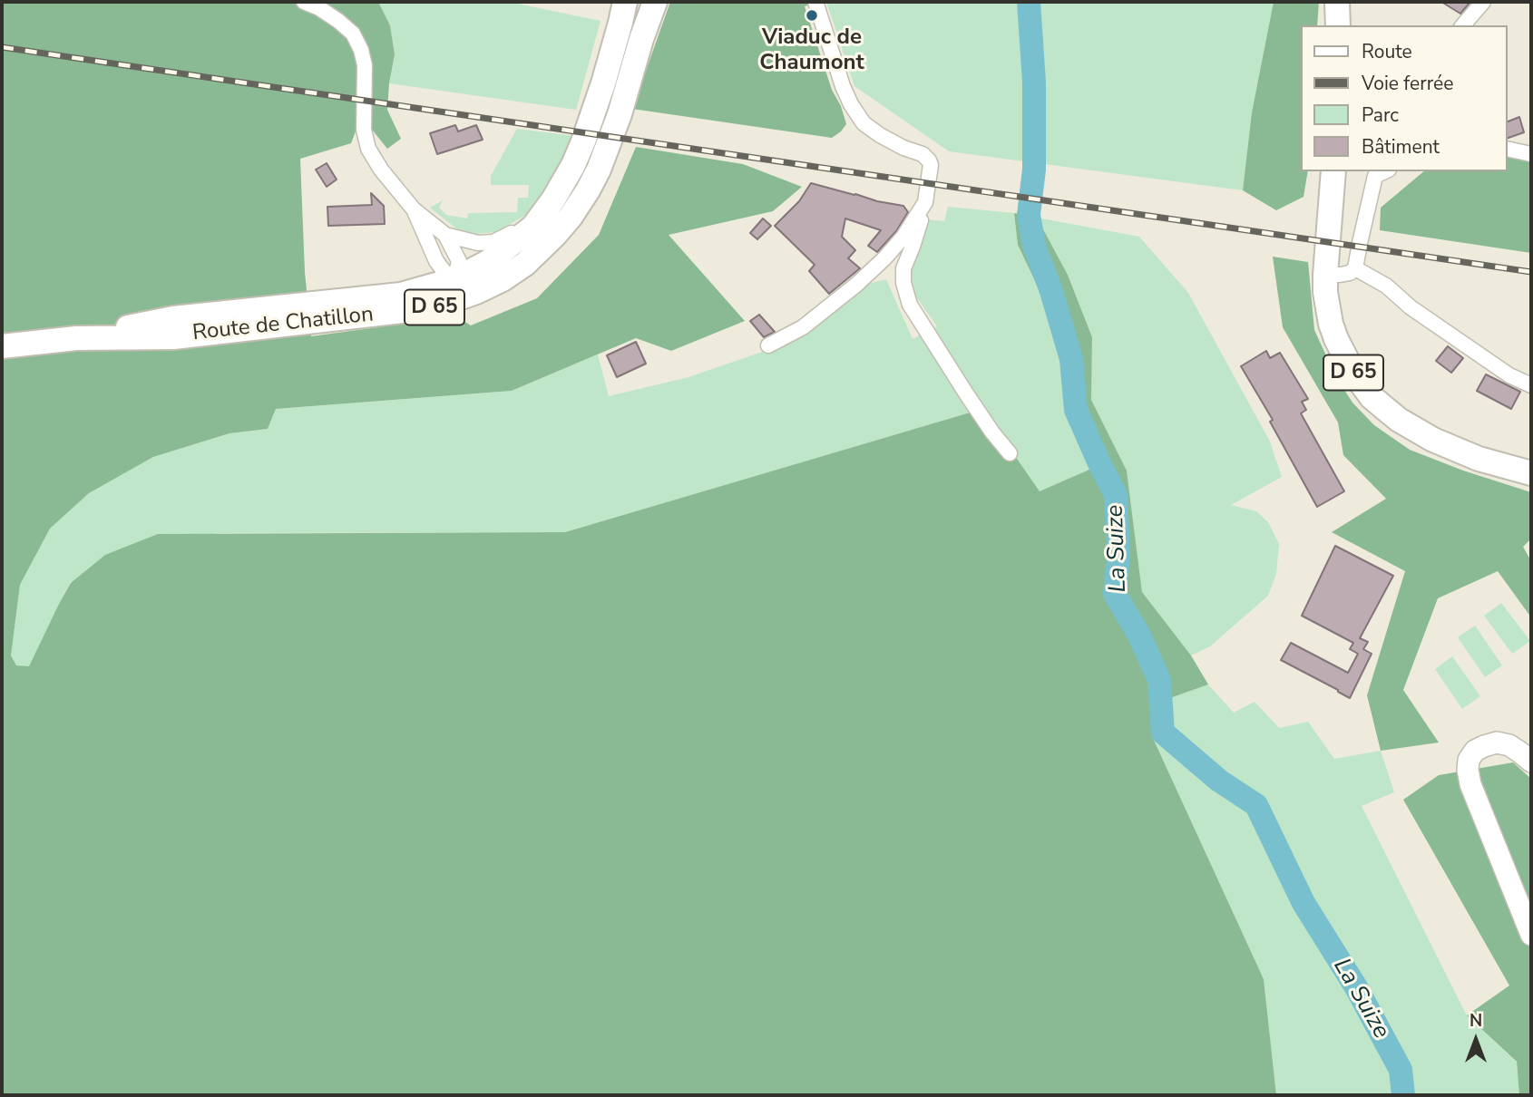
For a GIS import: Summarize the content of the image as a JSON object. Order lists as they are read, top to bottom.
{
  "streets": {
    "main road": ["D 65", "Route de Chatillon"]
  },
  "water": ["La Suize"],
  "places": ["Viaduc de Chaumont"],
  "legend": [
    "Route",
    "Voie ferrée",
    "Parc",
    "Bâtiment"
  ],
  "north": "top"
}
